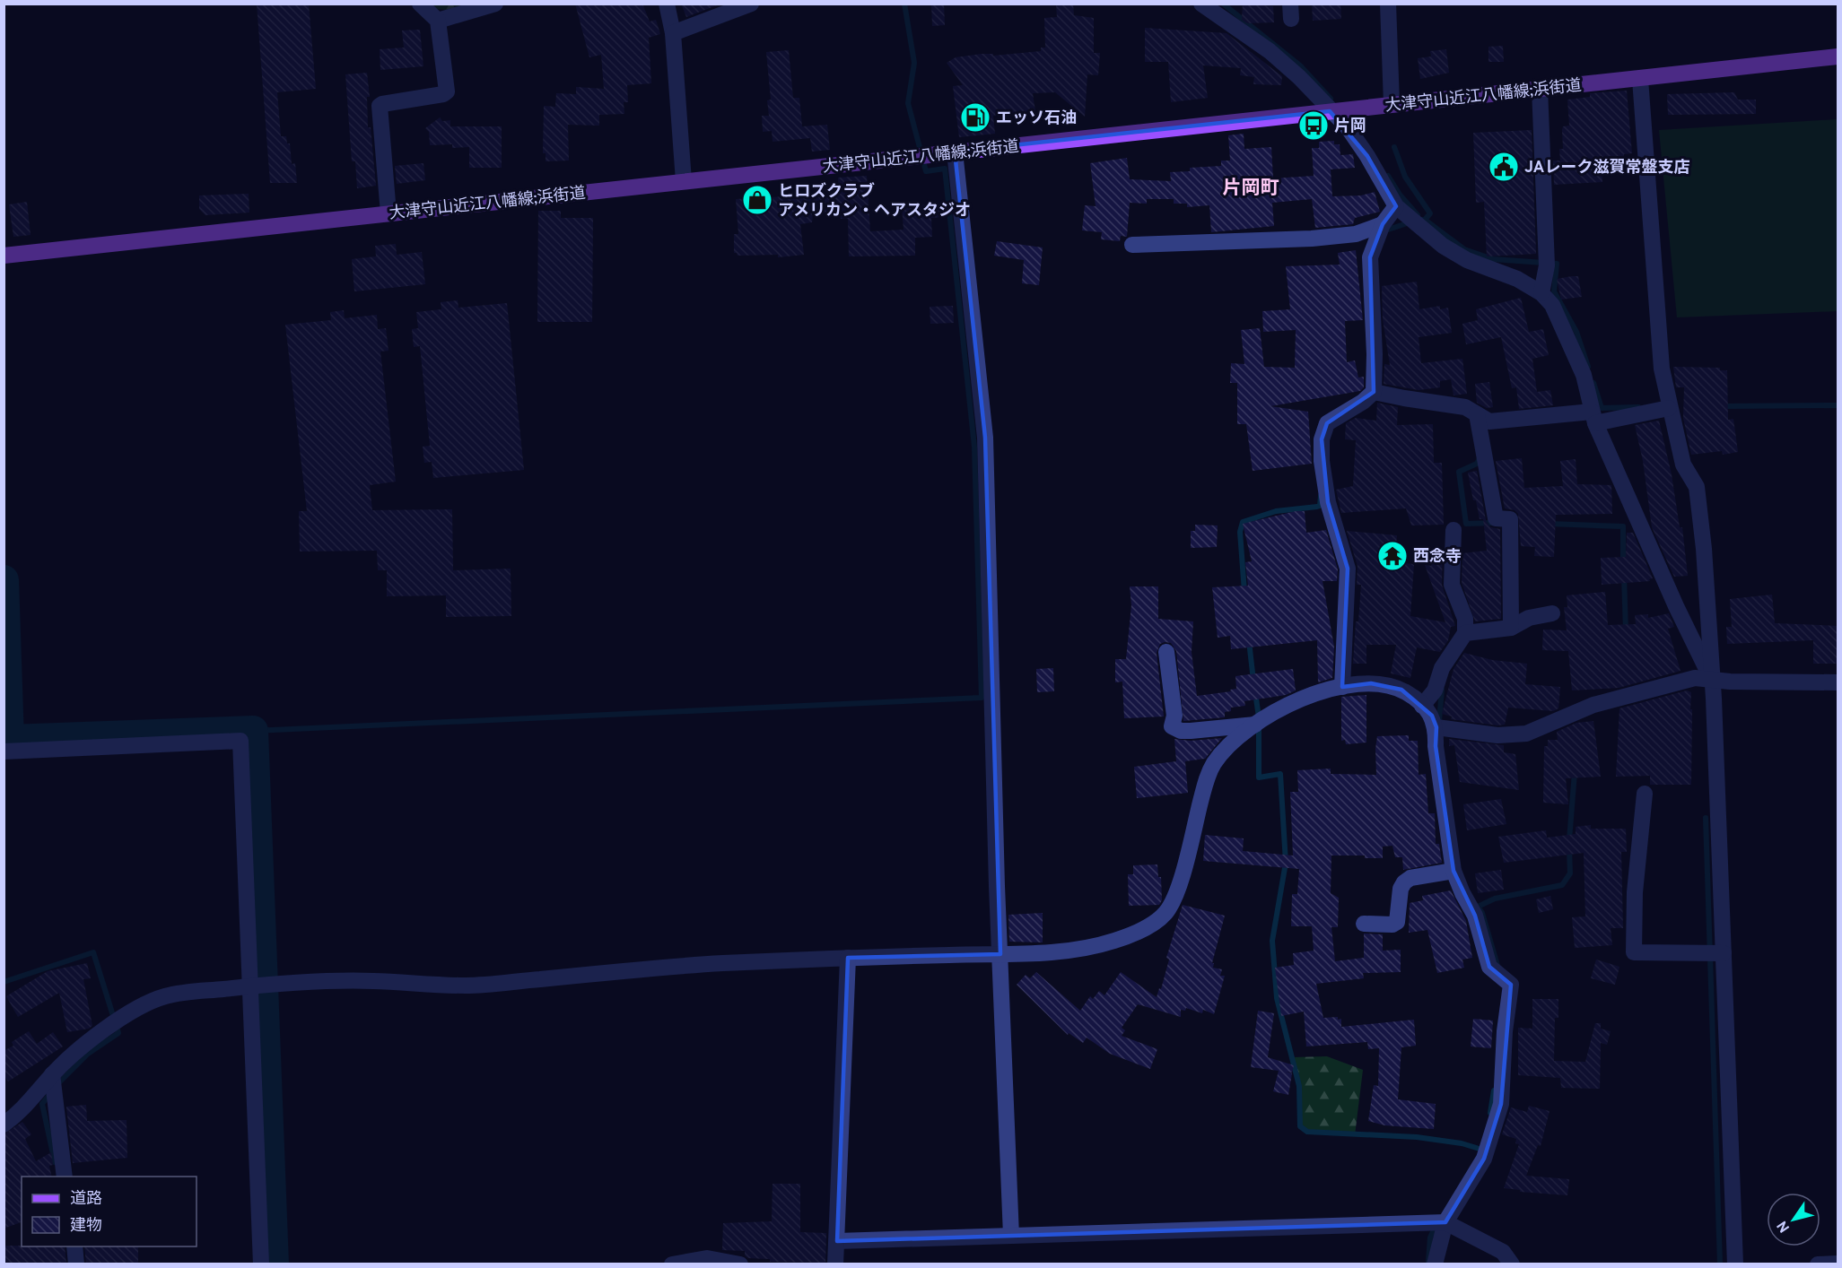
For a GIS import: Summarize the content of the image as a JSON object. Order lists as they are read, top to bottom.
{
  "streets": {
    "main road": ["大津守山近江八幡線;浜街道"]
  },
  "districts": ["片岡町"],
  "places": {
    "fuel station": ["エッソ石油"],
    "bus stop": ["片岡"],
    "public building": ["JAレーク滋賀常盤支店"],
    "shop": ["ヒロズクラブ アメリカン・ヘアスタジオ"],
    "temple": ["西念寺"]
  },
  "legend": ["道路", "建物"],
  "north": "bottom left"
}
